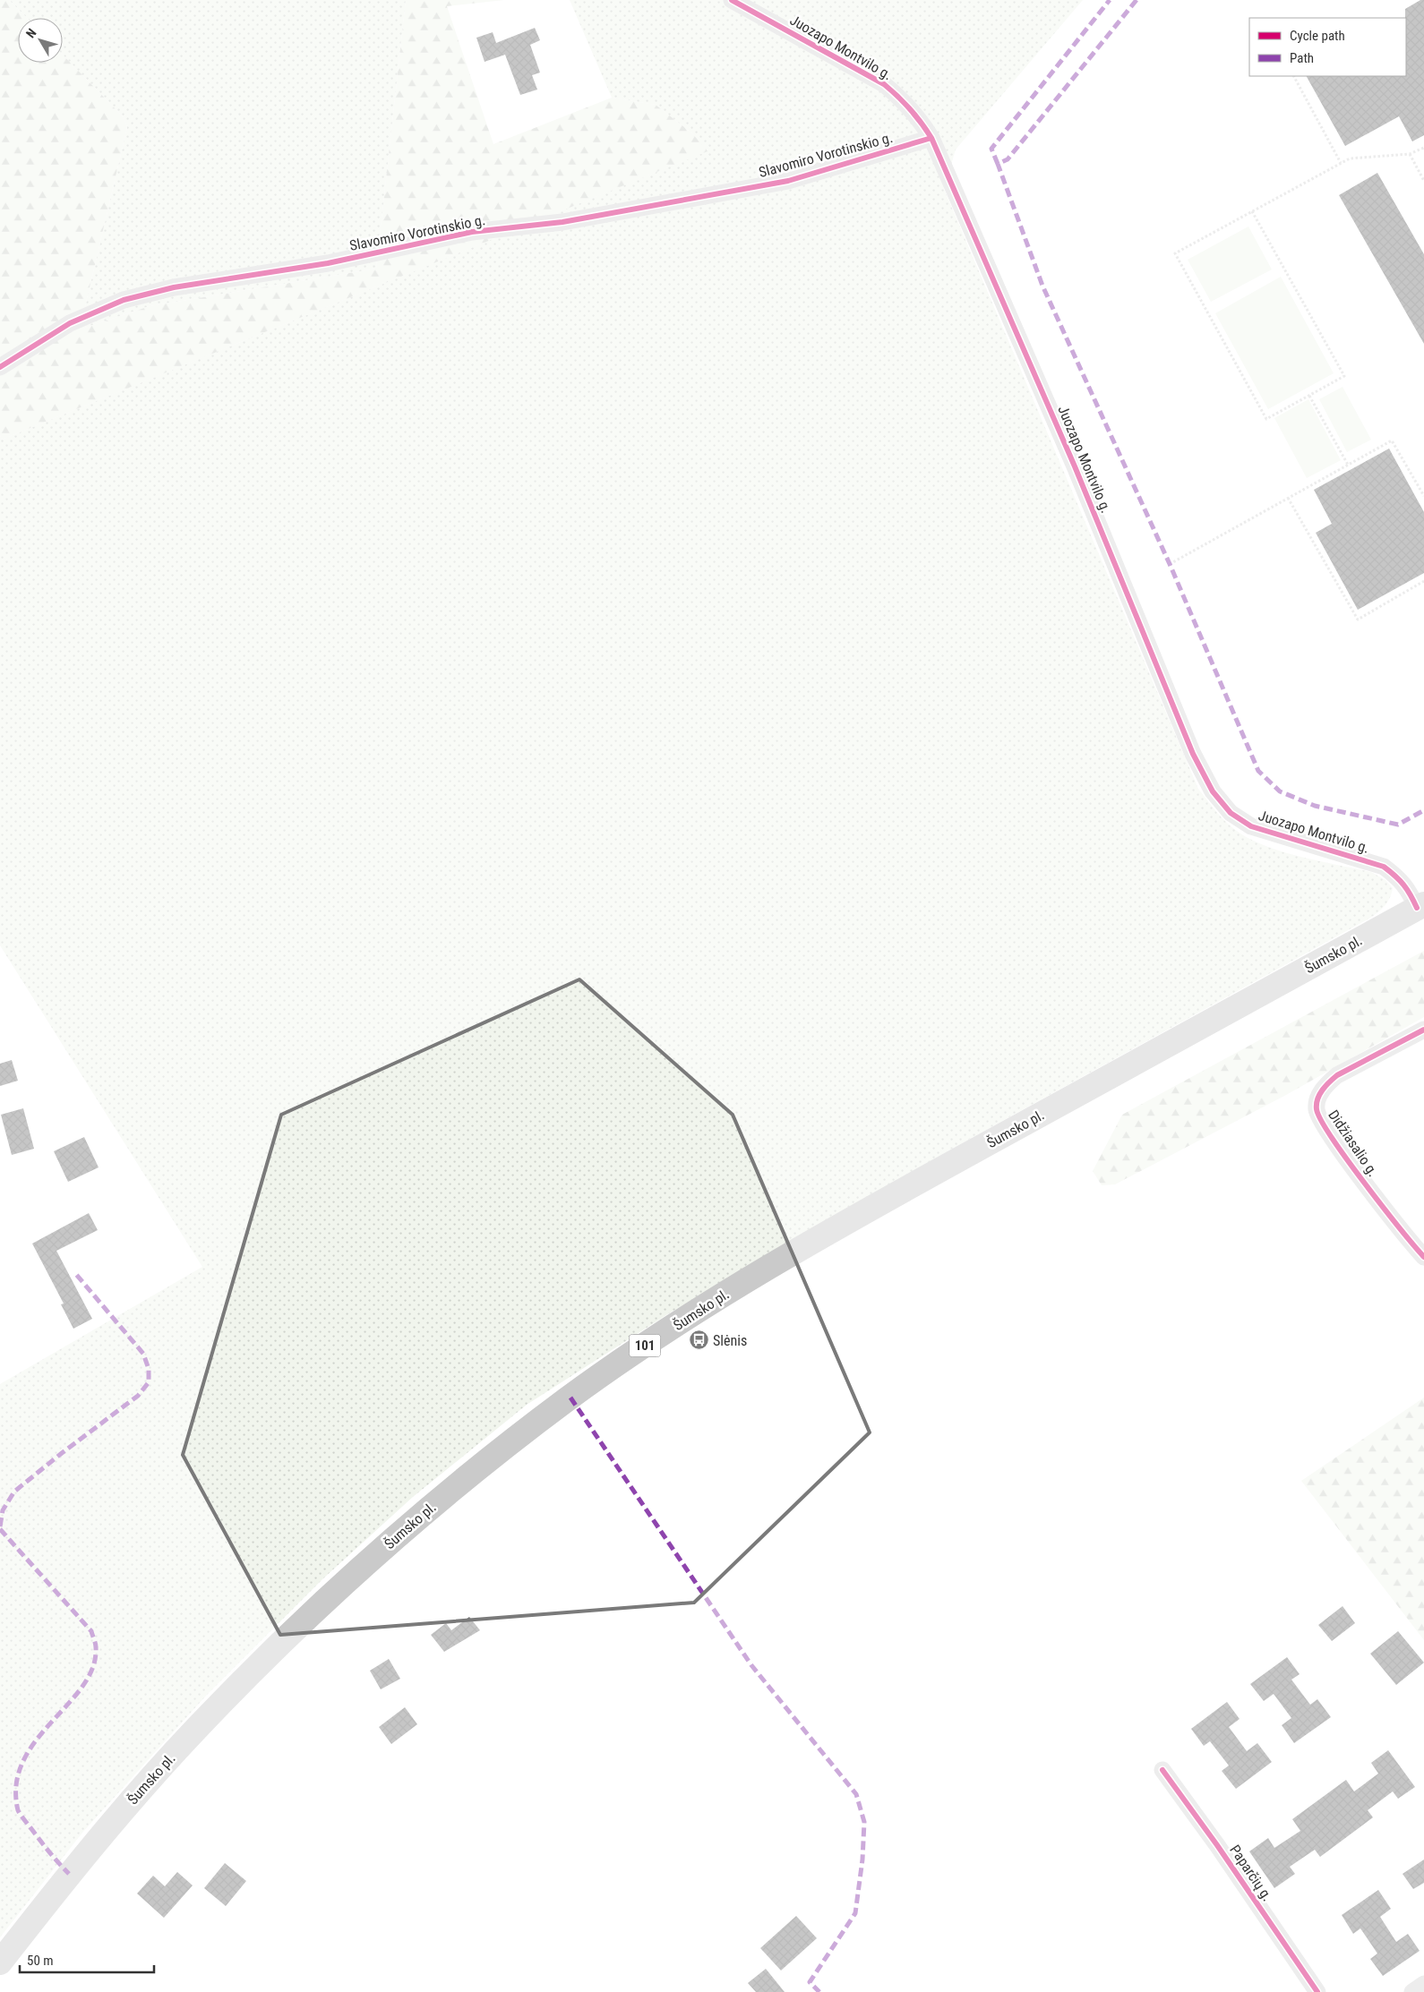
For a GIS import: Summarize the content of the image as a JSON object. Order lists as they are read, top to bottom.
{
  "streets": {
    "main road": ["Šumsko pl.", "101"],
    "street": [
      "Juozapo Montvilo g.",
      "Slavomiro Vorotinskio g.",
      "Didžiasalio g.",
      "Paparčių g."
    ]
  },
  "crossings": [
    ["Juozapo Montvilo g.", "Slavomiro Vorotinskio g."],
    ["Juozapo Montvilo g.", "Šumsko pl."]
  ],
  "places": {
    "bus stop": ["Slėnis"]
  },
  "legend": ["Cycle path", "Path"],
  "scale_bar": "50 m",
  "north": "top left"
}
